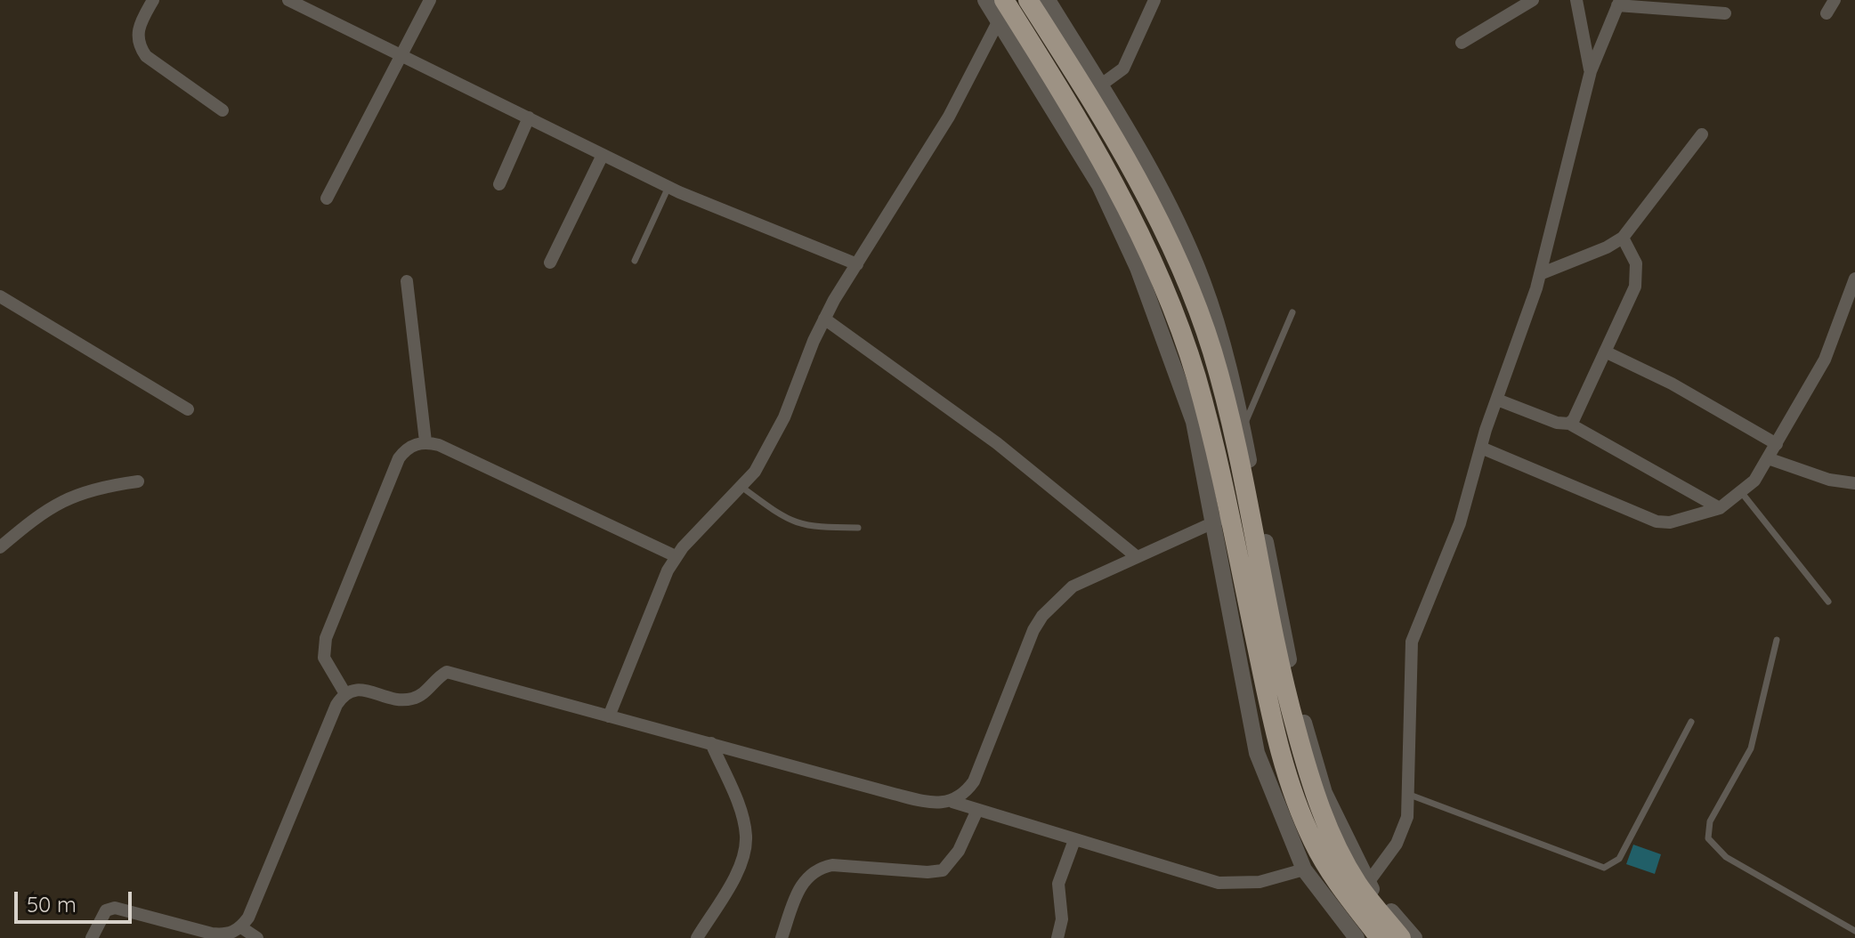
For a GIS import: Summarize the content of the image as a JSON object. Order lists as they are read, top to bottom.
{
  "scale_bar": "50 m"
}
